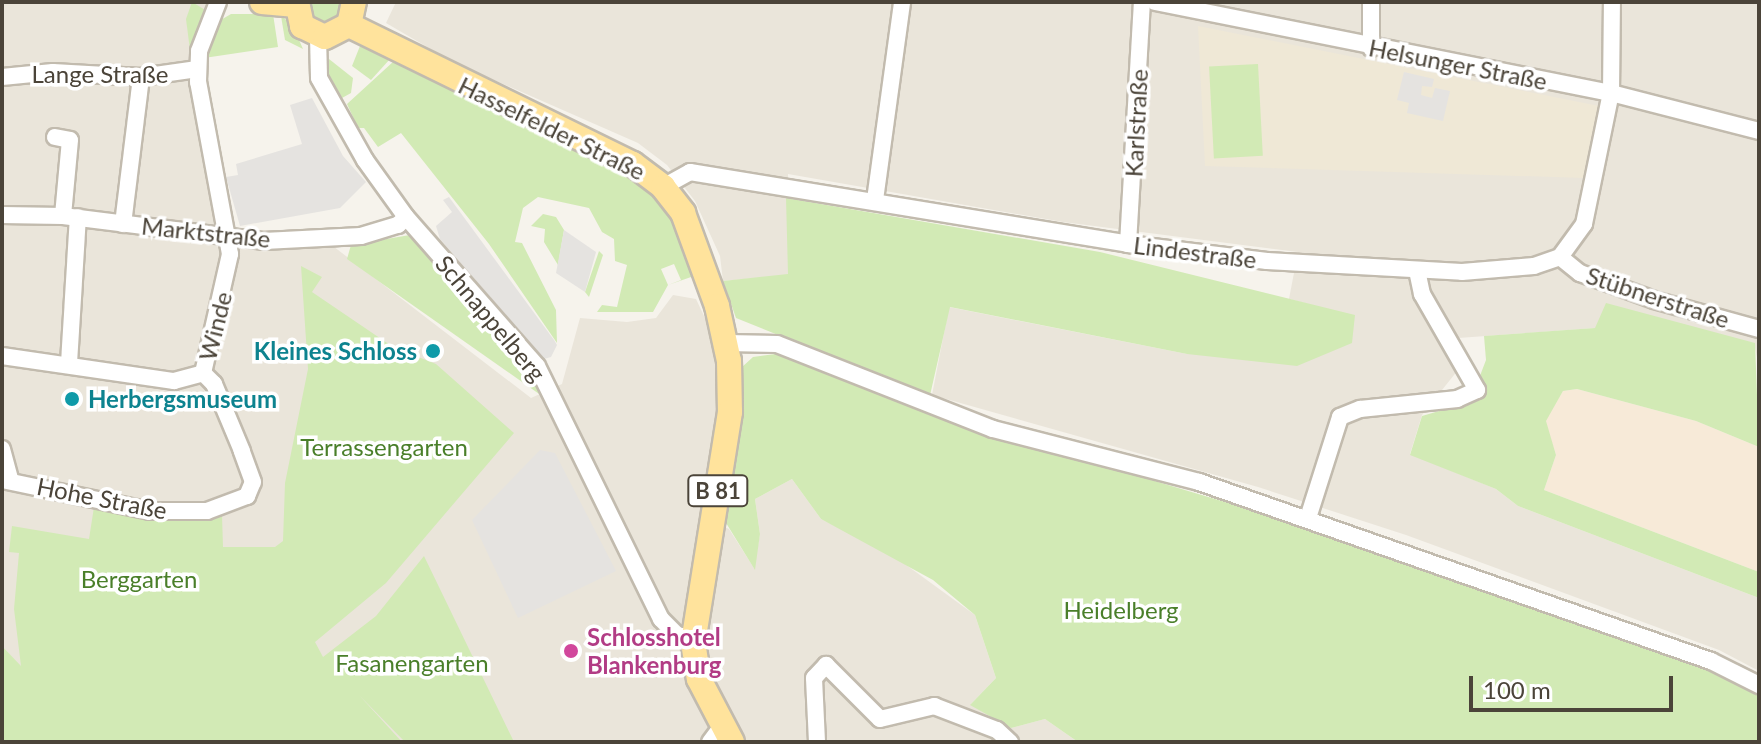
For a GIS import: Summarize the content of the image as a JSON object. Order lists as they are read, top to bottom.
{
  "streets": {
    "main road": ["Hasselfelder Straße", "B 81"],
    "street": [
      "Helsunger Straße",
      "Lange Straße",
      "Karlstraße",
      "Marktstraße",
      "Lindestraße",
      "Stübnerstraße",
      "Schnappelberg",
      "Winde",
      "Hohe Straße"
    ]
  },
  "crossings": [
    ["Lange Straße", "Winde"],
    ["Karlstraße", "Lindestraße"],
    ["Hasselfelder Straße", "Lindestraße"],
    ["Hasselfelder Straße", "Schnappelberg"],
    ["Marktstraße", "Schnappelberg"],
    ["Marktstraße", "Winde"],
    ["Lindestraße", "Stübnerstraße"],
    ["Winde", "Hohe Straße"]
  ],
  "parks": [
    "Terrassengarten",
    "Berggarten",
    "Heidelberg",
    "Fasanengarten"
  ],
  "places": ["Kleines Schloss", "Herbergsmuseum", "Schlosshotel Blankenburg"],
  "scale_bar": "100 m"
}
